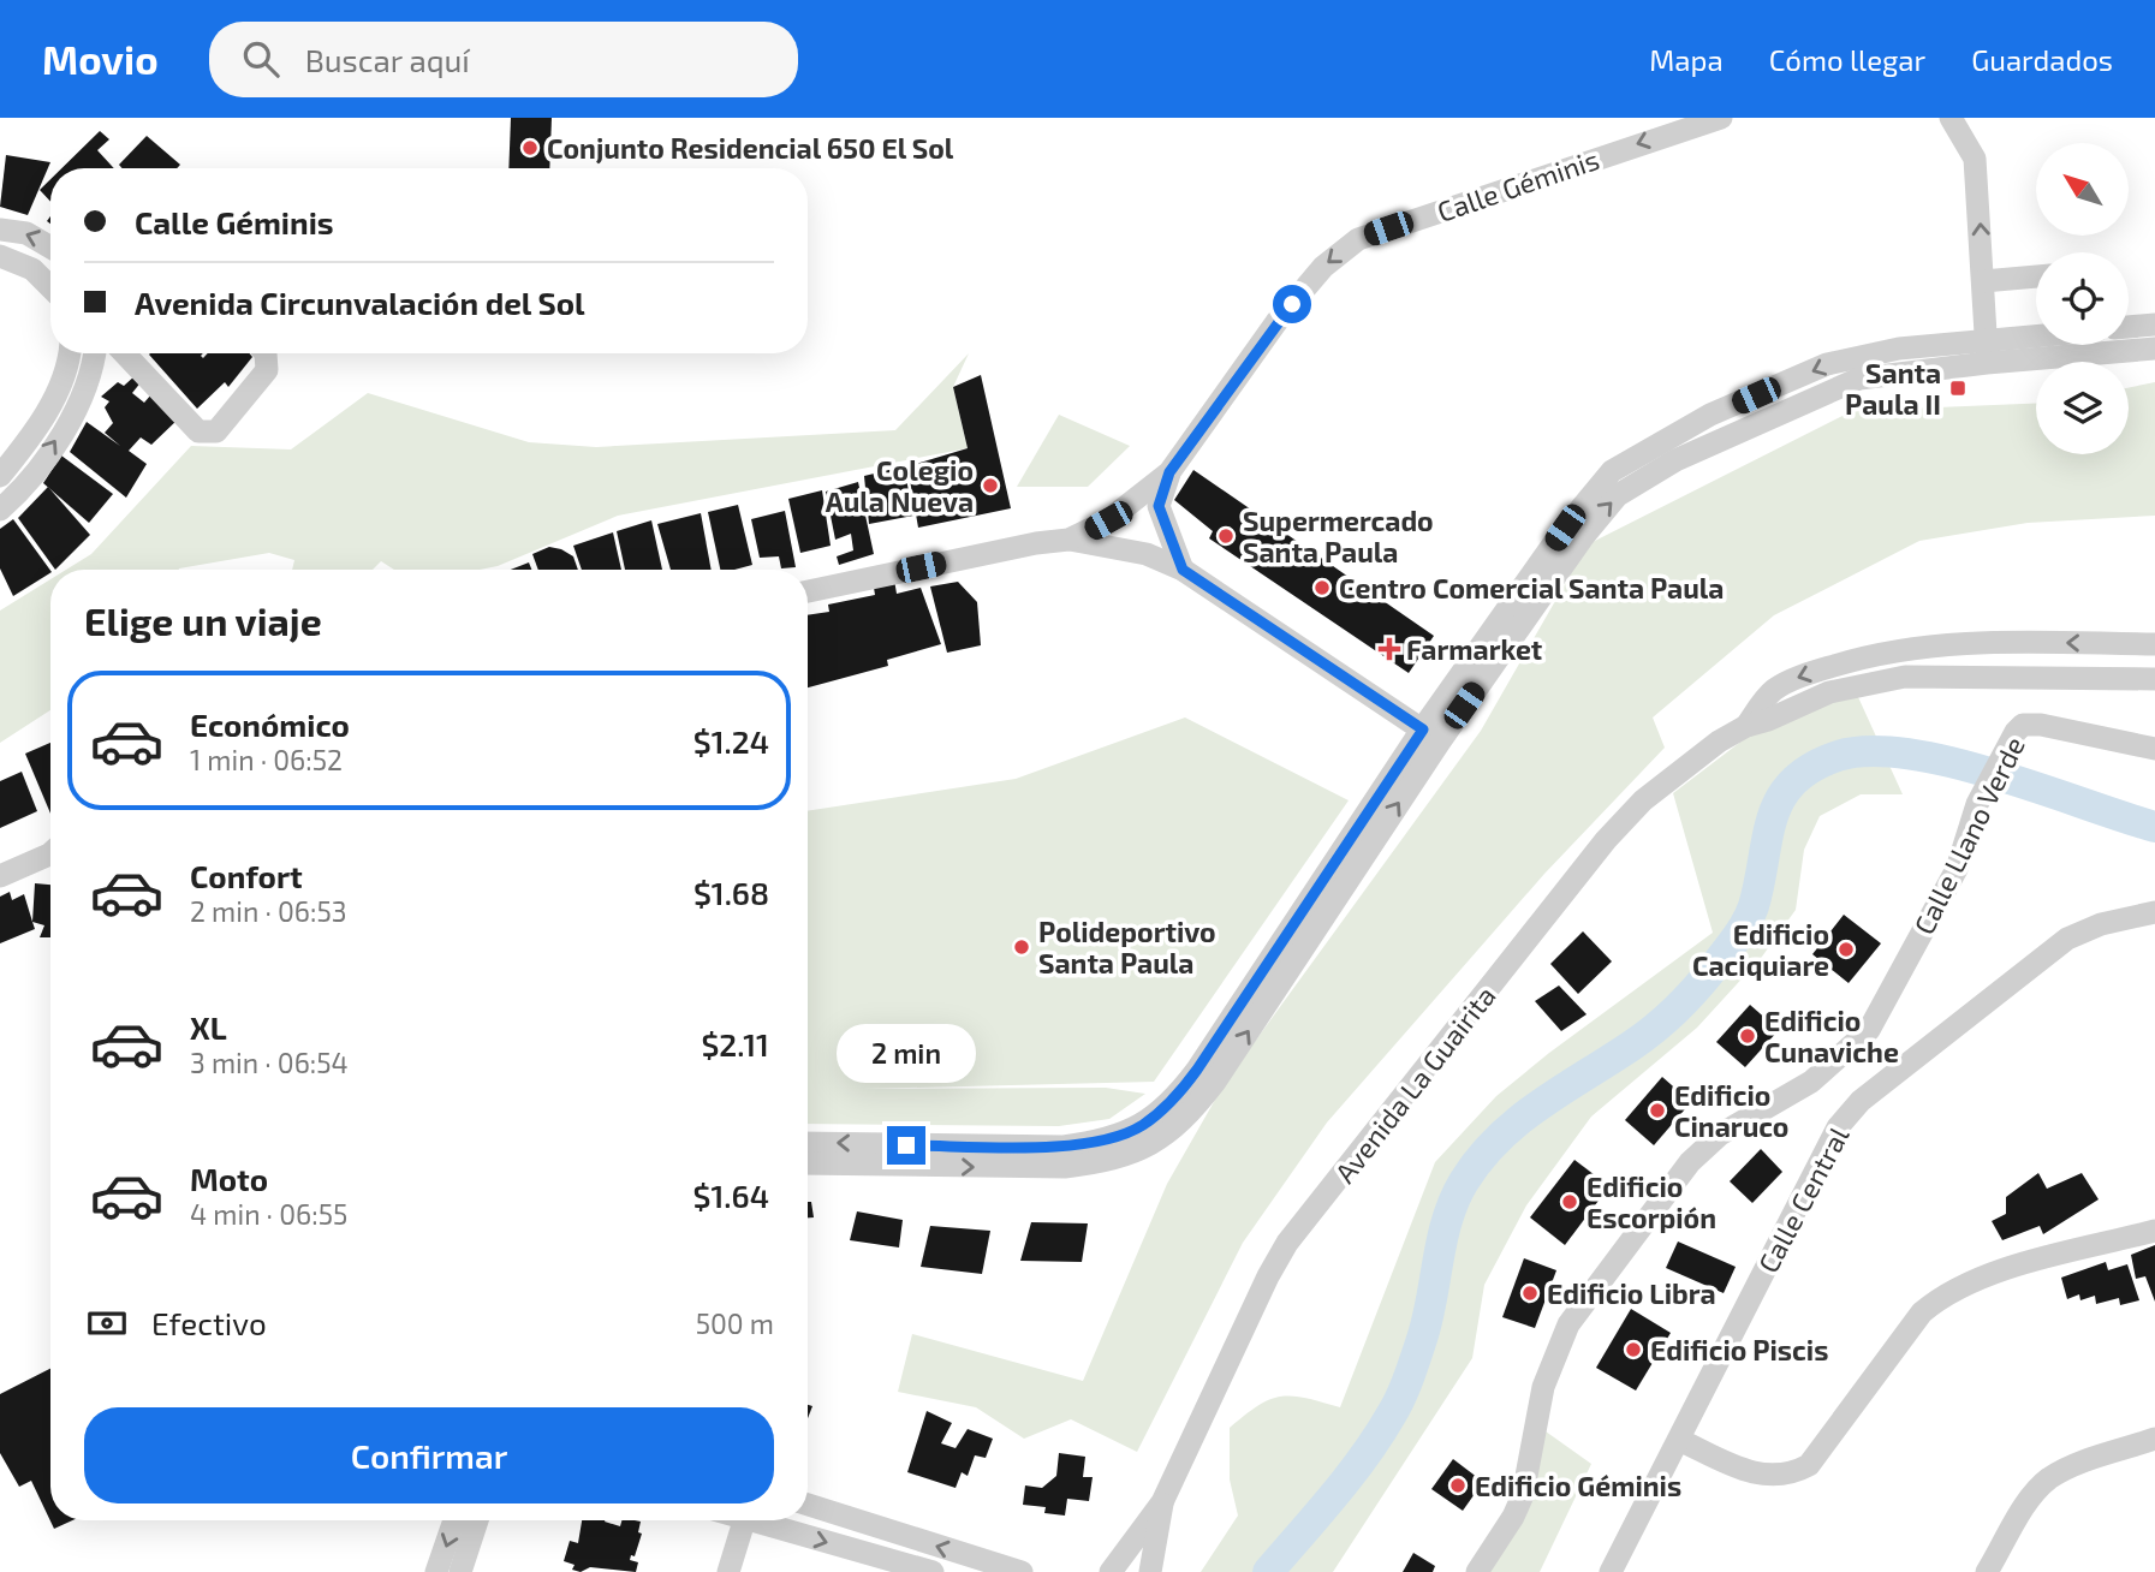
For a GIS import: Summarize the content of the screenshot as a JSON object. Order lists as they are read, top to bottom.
{
  "streets": {
    "street": [
      "Calle Géminis",
      "Calle Llano Verde",
      "Avenida La Guairita",
      "Calle Central"
    ]
  },
  "one_way": ["Calle Géminis"],
  "places": {
    "other": [
      "Conjunto Residencial 650 El Sol",
      "Colegio Aula Nueva",
      "Supermercado Santa Paula",
      "Centro Comercial Santa Paula",
      "Polideportivo Santa Paula",
      "Edificio Caciquiare",
      "Edificio Cunaviche",
      "Edificio Cinaruco",
      "Edificio Escorpión",
      "Edificio Libra",
      "Edificio Piscis",
      "Edificio Géminis"
    ],
    "transit": ["Santa Paula II"],
    "health": ["Farmarket"]
  },
  "north": "top left",
  "page": {
    "header": "Movio",
    "search": "Buscar aquí",
    "nav": ["Mapa", "Cómo llegar", "Guardados"],
    "banner": ["Calle Géminis", "Avenida Circunvalación del Sol"],
    "heading": "Elige un viaje",
    "list": [
      {
        "name": "Económico",
        "note": "1 min · 06:52",
        "value": "$1.24"
      },
      {
        "name": "Confort",
        "note": "2 min · 06:53",
        "value": "$1.68"
      },
      {
        "name": "XL",
        "note": "3 min · 06:54",
        "value": "$2.11"
      },
      {
        "name": "Moto",
        "note": "4 min · 06:55",
        "value": "$1.64"
      }
    ],
    "bubble": "2 min",
    "pay": ["Efectivo", "500 m"],
    "buttons": "Confirmar"
  }
}
